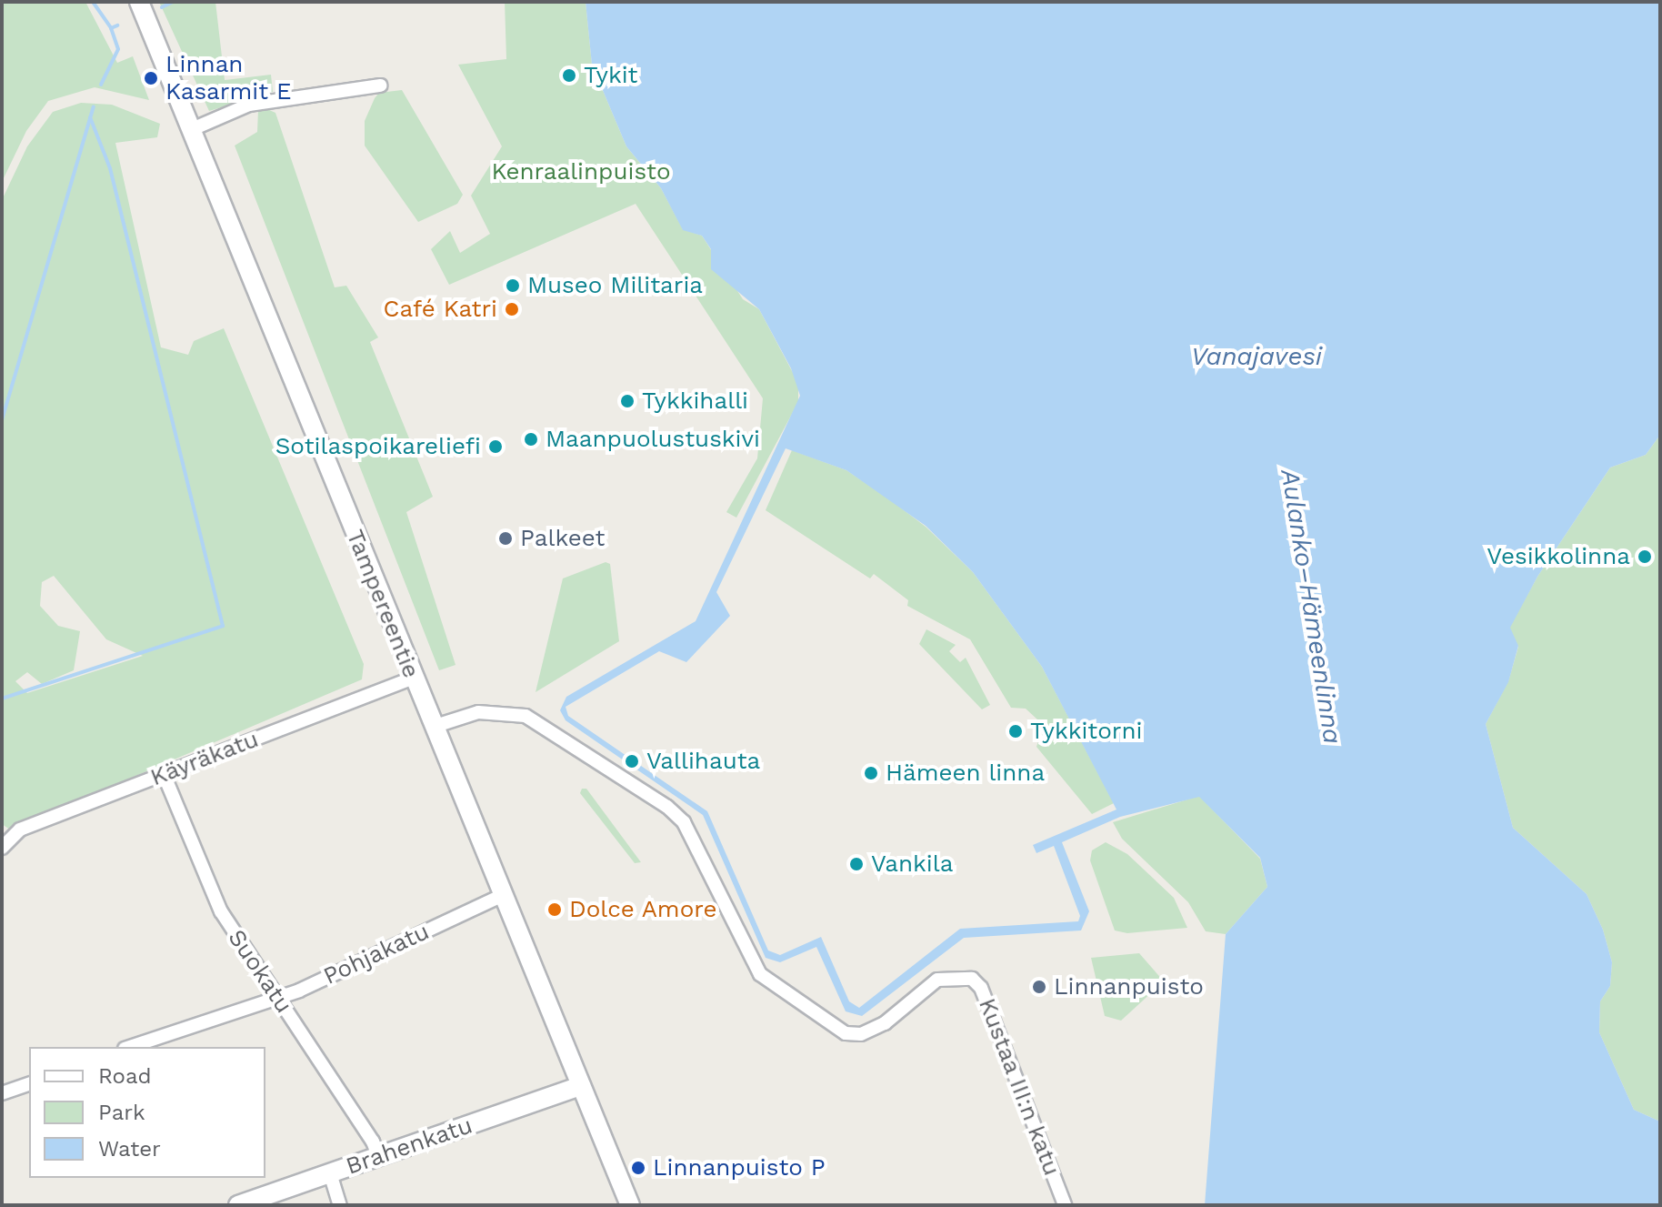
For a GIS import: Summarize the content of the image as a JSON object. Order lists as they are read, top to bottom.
{
  "streets": {
    "main road": ["Tampereentie", "Brahenkatu"],
    "street": [
      "Käyräkatu",
      "Pohjakatu",
      "Suokatu",
      "Kustaa III:n katu"
    ]
  },
  "crossings": [
    ["Tampereentie", "Käyräkatu"],
    ["Tampereentie", "Pohjakatu"],
    ["Tampereentie", "Kustaa III:n katu"],
    ["Tampereentie", "Brahenkatu"],
    ["Käyräkatu", "Suokatu"],
    ["Pohjakatu", "Suokatu"],
    ["Suokatu", "Brahenkatu"]
  ],
  "water": ["Vanajavesi", "Aulanko–Hämeenlinna"],
  "parks": ["Kenraalinpuisto"],
  "places": [
    "Tykit",
    "Linnan Kasarmit E",
    "Museo Militaria",
    "Café Katri",
    "Tykkihalli",
    "Maanpuolustuskivi",
    "Sotilaspoikareliefi",
    "Palkeet",
    "Vesikkolinna",
    "Tykkitorni",
    "Vallihauta",
    "Hämeen linna",
    "Vankila",
    "Dolce Amore",
    "Linnanpuisto",
    "Linnanpuisto P"
  ],
  "legend": ["Road", "Park", "Water"]
}
